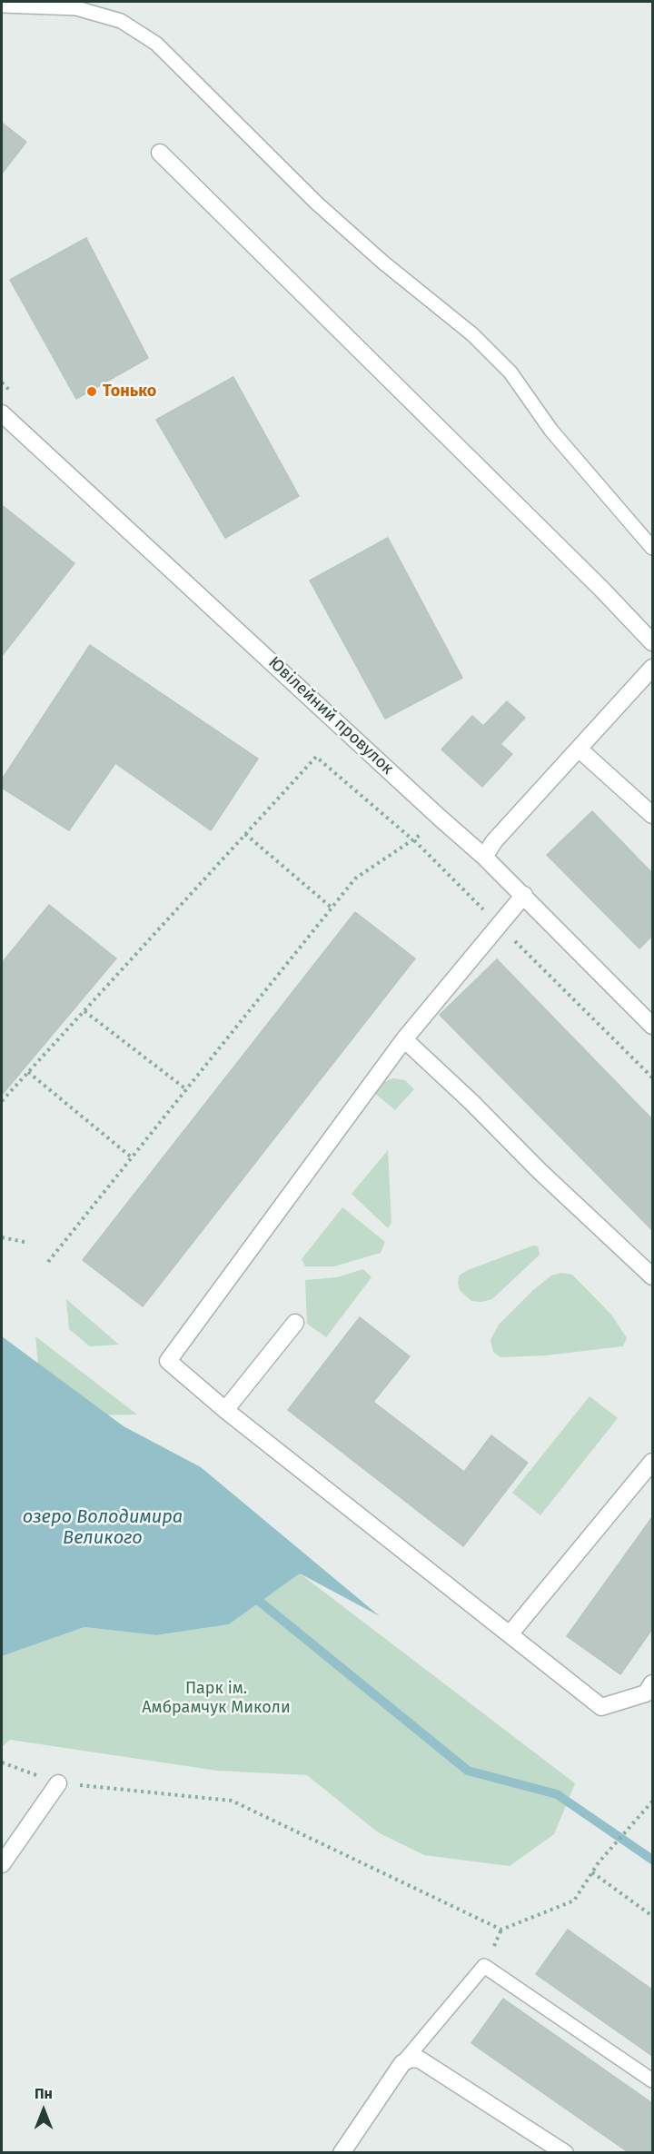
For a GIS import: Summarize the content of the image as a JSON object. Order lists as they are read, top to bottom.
{
  "streets": {
    "street": ["Ювілейний провулок"]
  },
  "water": ["озеро Володимира Великого"],
  "parks": ["Парк ім. Амбрамчук Миколи"],
  "places": ["Тонько"],
  "north": "top"
}
